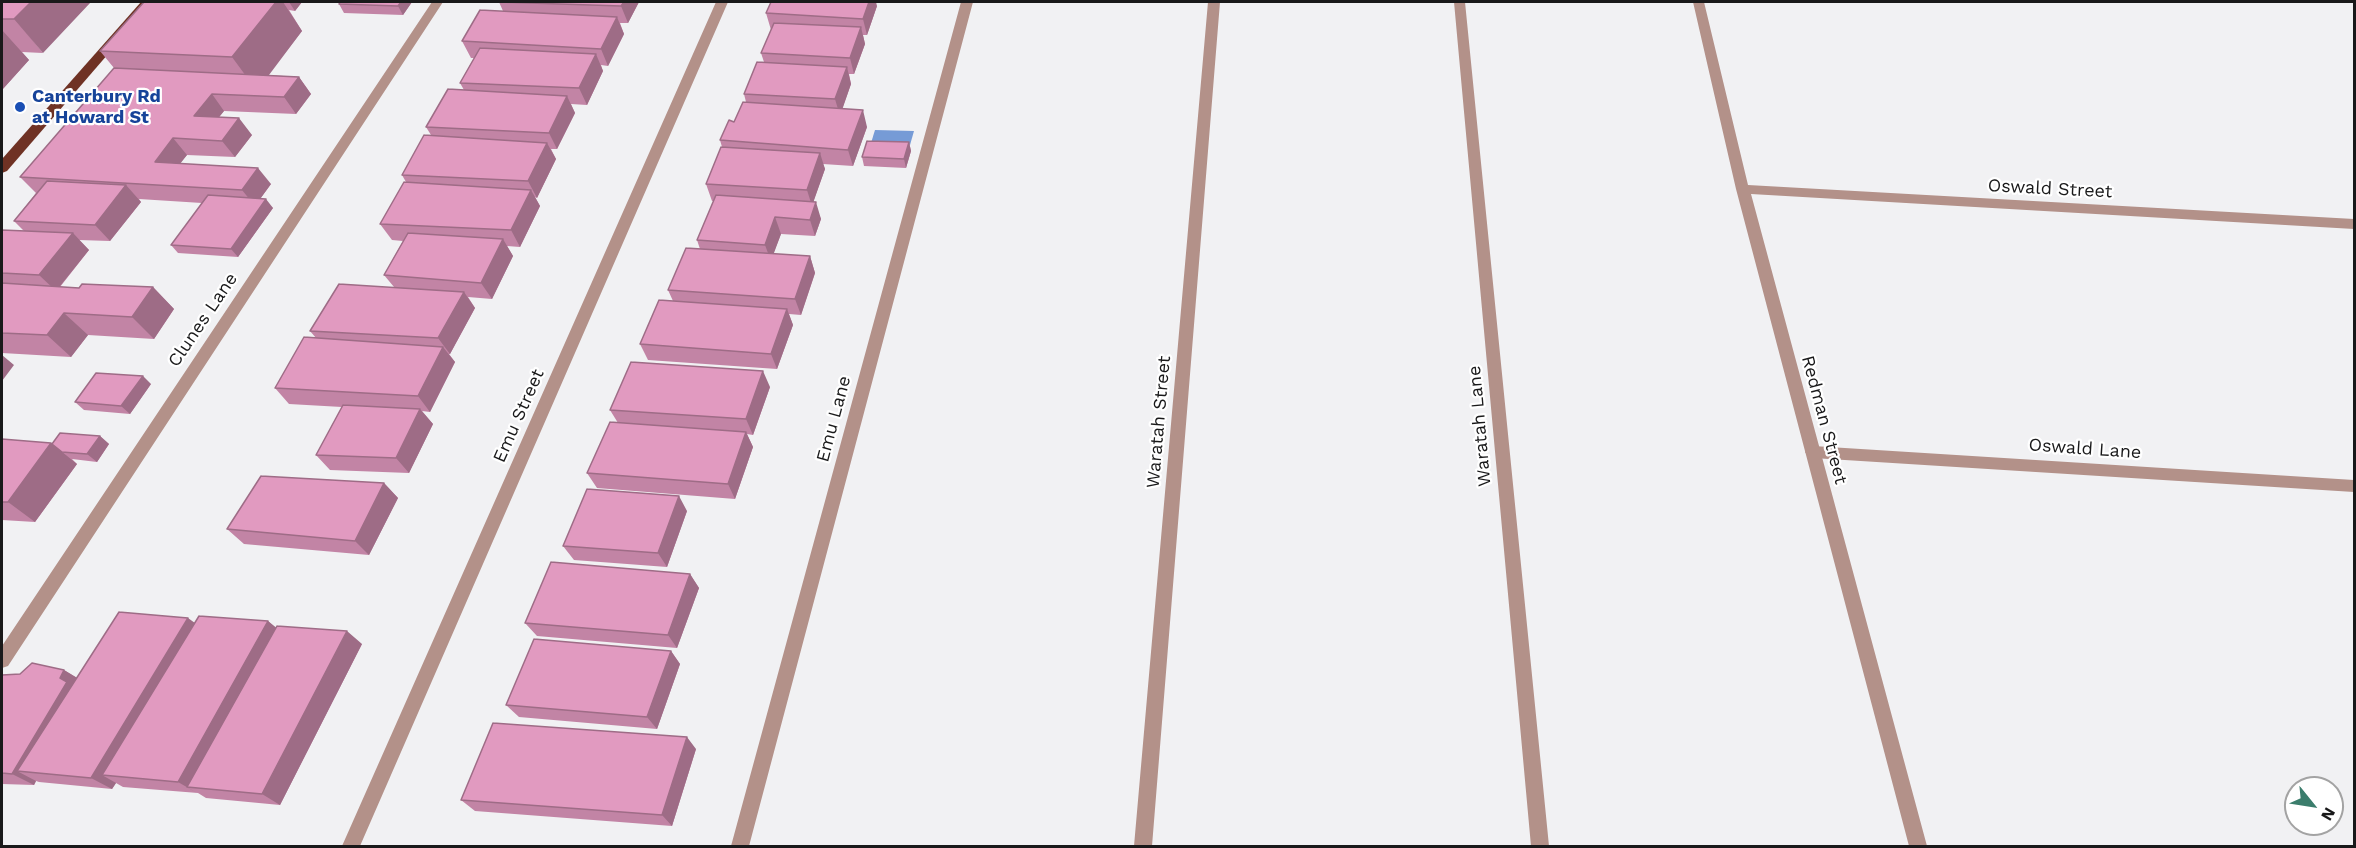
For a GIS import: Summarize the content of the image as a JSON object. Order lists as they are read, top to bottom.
{
  "streets": {
    "street": [
      "Oswald Street",
      "Clunes Lane",
      "Emu Street",
      "Emu Lane",
      "Redman Street",
      "Waratah Street",
      "Waratah Lane",
      "Oswald Lane"
    ]
  },
  "crossings": [
    ["Oswald Street", "Redman Street"],
    ["Redman Street", "Oswald Lane"]
  ],
  "places": ["Canterbury Rd at Howard St"],
  "north": "bottom right"
}
